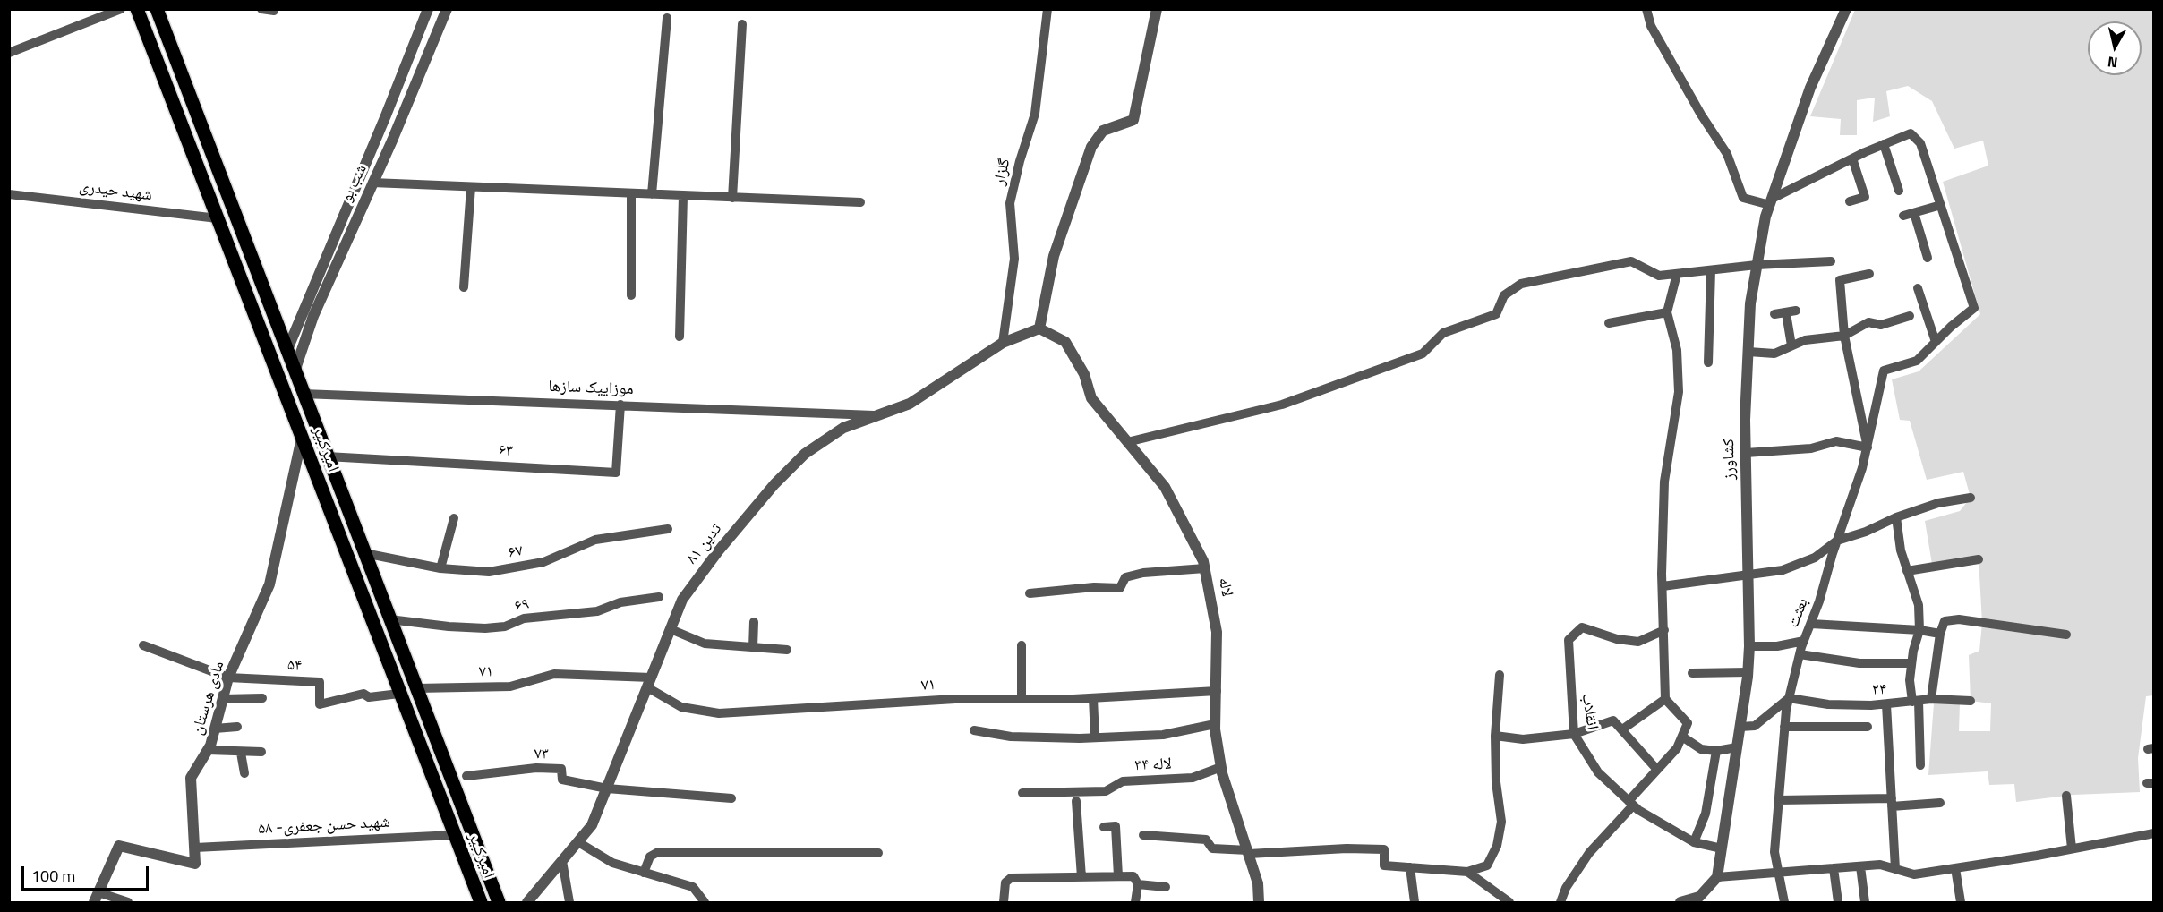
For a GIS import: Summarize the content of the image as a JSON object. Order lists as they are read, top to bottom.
{
  "streets": {
    "main road": ["امیرکبیر"],
    "street": [
      "گلزار",
      "شب بو",
      "شهيد حیدری",
      "موزاییک سازها",
      "۶۳",
      "کشاورز",
      "تدین ۸۱",
      "۶۷",
      "لاله",
      "۶۹",
      "بعثت",
      "۵۴",
      "۷۱",
      "۲۴",
      "مادی هرستان",
      "انقلاب",
      "۷۳",
      "لاله ۳۴",
      "شهید حسن جعفری- ۵۸"
    ]
  },
  "crossings": [
    ["گلزار", "تدین ۸۱"],
    ["شب بو", "امیرکبیر"],
    ["شهيد حیدری", "امیرکبیر"],
    ["موزاییک سازها", "امیرکبیر"],
    ["موزاییک سازها", "۶۳"],
    ["موزاییک سازها", "تدین ۸۱"],
    ["امیرکبیر", "۶۳"],
    ["امیرکبیر", "۶۷"],
    ["امیرکبیر", "۶۹"],
    ["امیرکبیر", "۵۴"],
    ["امیرکبیر", "۷۱"],
    ["امیرکبیر", "مادی هرستان"],
    ["امیرکبیر", "شهید حسن جعفری- ۵۸"],
    ["کشاورز", "انقلاب"],
    ["تدین ۸۱", "لاله"],
    ["تدین ۸۱", "۷۱"],
    ["تدین ۸۱", "۷۳"],
    ["لاله", "۷۱"],
    ["لاله", "لاله ۳۴"],
    ["بعثت", "۲۴"],
    ["۵۴", "مادی هرستان"],
    ["مادی هرستان", "شهید حسن جعفری- ۵۸"]
  ],
  "scale_bar": "100 m",
  "north": "bottom"
}
